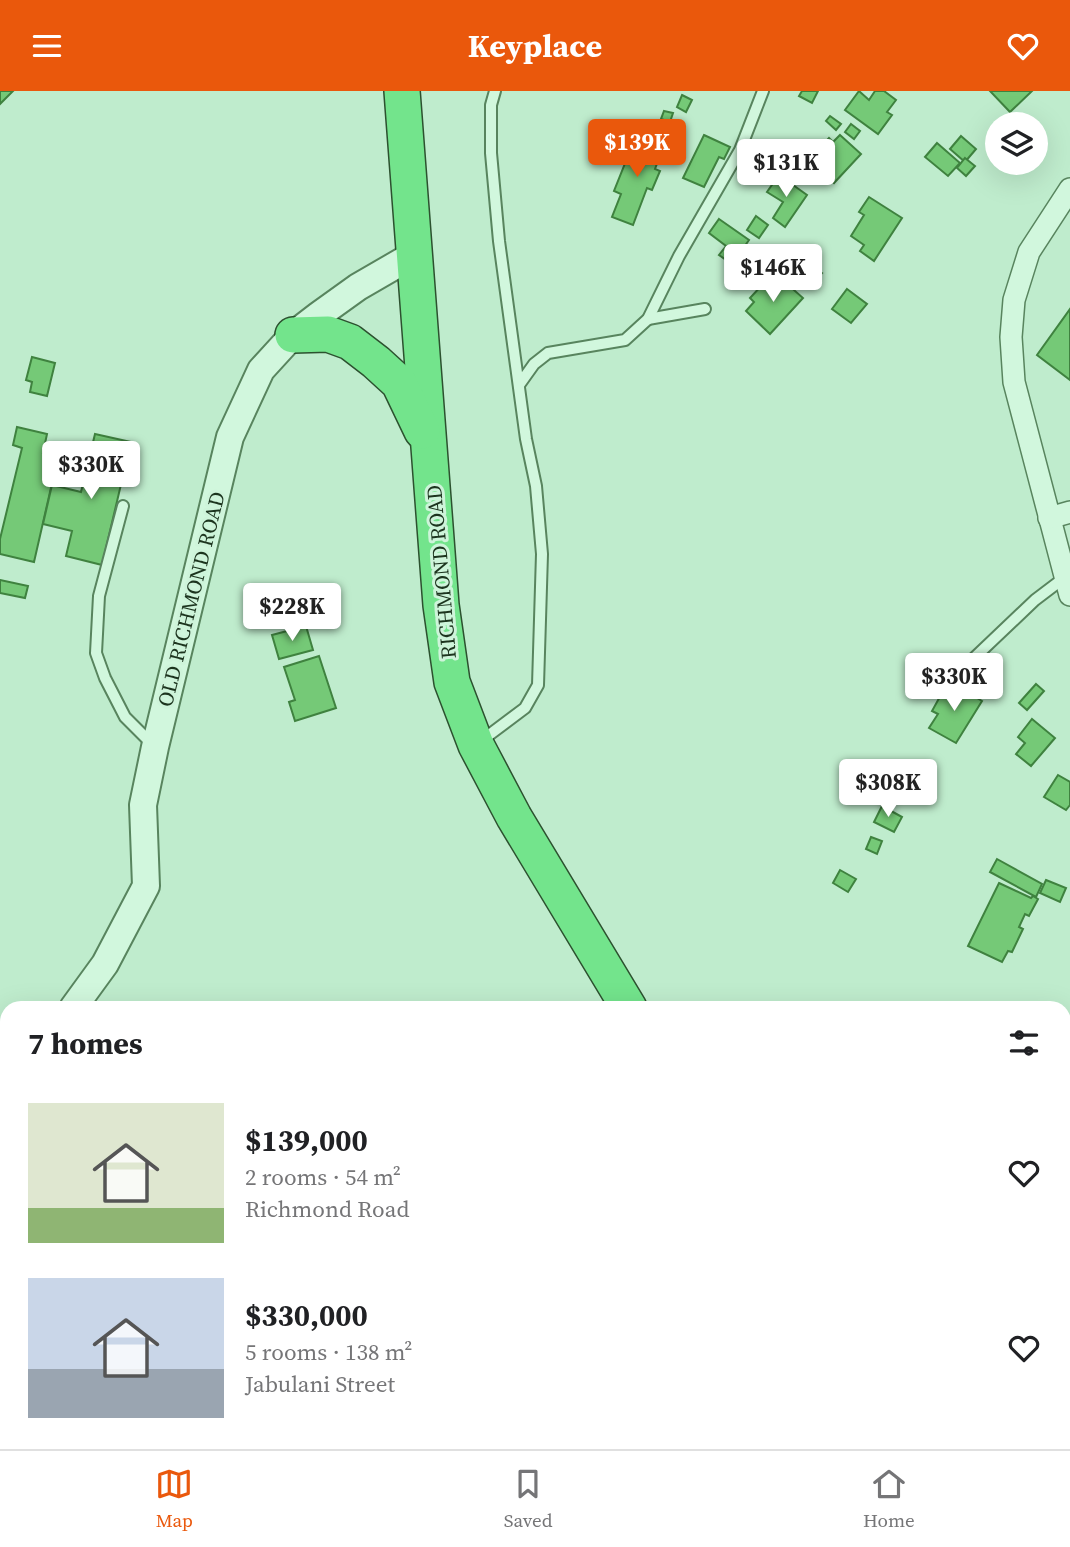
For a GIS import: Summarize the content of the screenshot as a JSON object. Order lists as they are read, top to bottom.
{
  "streets": {
    "highway": ["RICHMOND ROAD"],
    "street": ["OLD RICHMOND ROAD"]
  },
  "crossings": [
    ["RICHMOND ROAD", "OLD RICHMOND ROAD"]
  ],
  "page": {
    "header": "Keyplace",
    "price": [
      "$139K",
      "$131K",
      "$146K",
      "$330K",
      "$228K",
      "$330K",
      "$308K"
    ],
    "heading": "7 homes",
    "list": [
      {
        "name": "$139,000",
        "note": "2 rooms · 54 m² · Richmond Road"
      },
      {
        "name": "$330,000",
        "note": "5 rooms · 138 m² · Jabulani Street"
      }
    ],
    "tabs": ["Map", "Saved", "Home"]
  }
}
